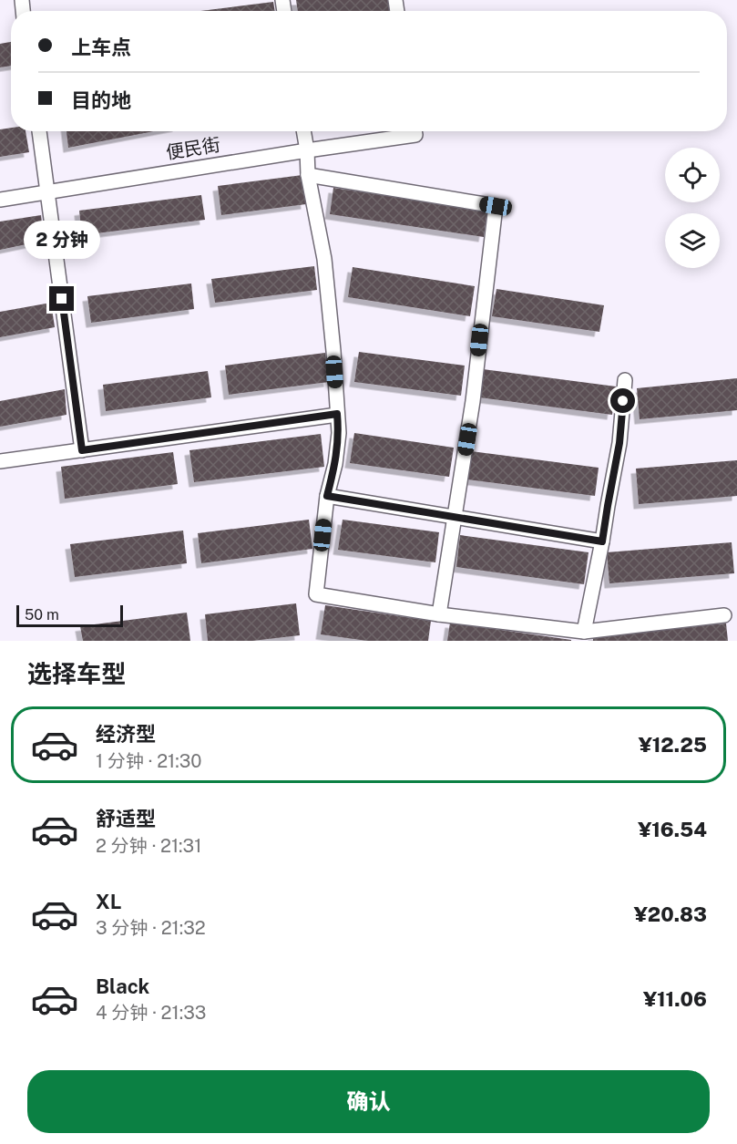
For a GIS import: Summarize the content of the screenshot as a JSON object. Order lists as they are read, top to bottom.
{
  "streets": {
    "street": ["便民街"]
  },
  "scale_bar": "50 m",
  "page": {
    "banner": ["上车点", "目的地"],
    "bubble": "2 分钟",
    "scale": "50 m",
    "heading": "选择车型",
    "list": [
      {
        "name": "经济型",
        "note": "1 分钟 · 21:30",
        "value": "¥12.25"
      },
      {
        "name": "舒适型",
        "note": "2 分钟 · 21:31",
        "value": "¥16.54"
      },
      {
        "name": "XL",
        "note": "3 分钟 · 21:32",
        "value": "¥20.83"
      },
      {
        "name": "Black",
        "note": "4 分钟 · 21:33",
        "value": "¥11.06"
      }
    ],
    "buttons": "确认"
  }
}
